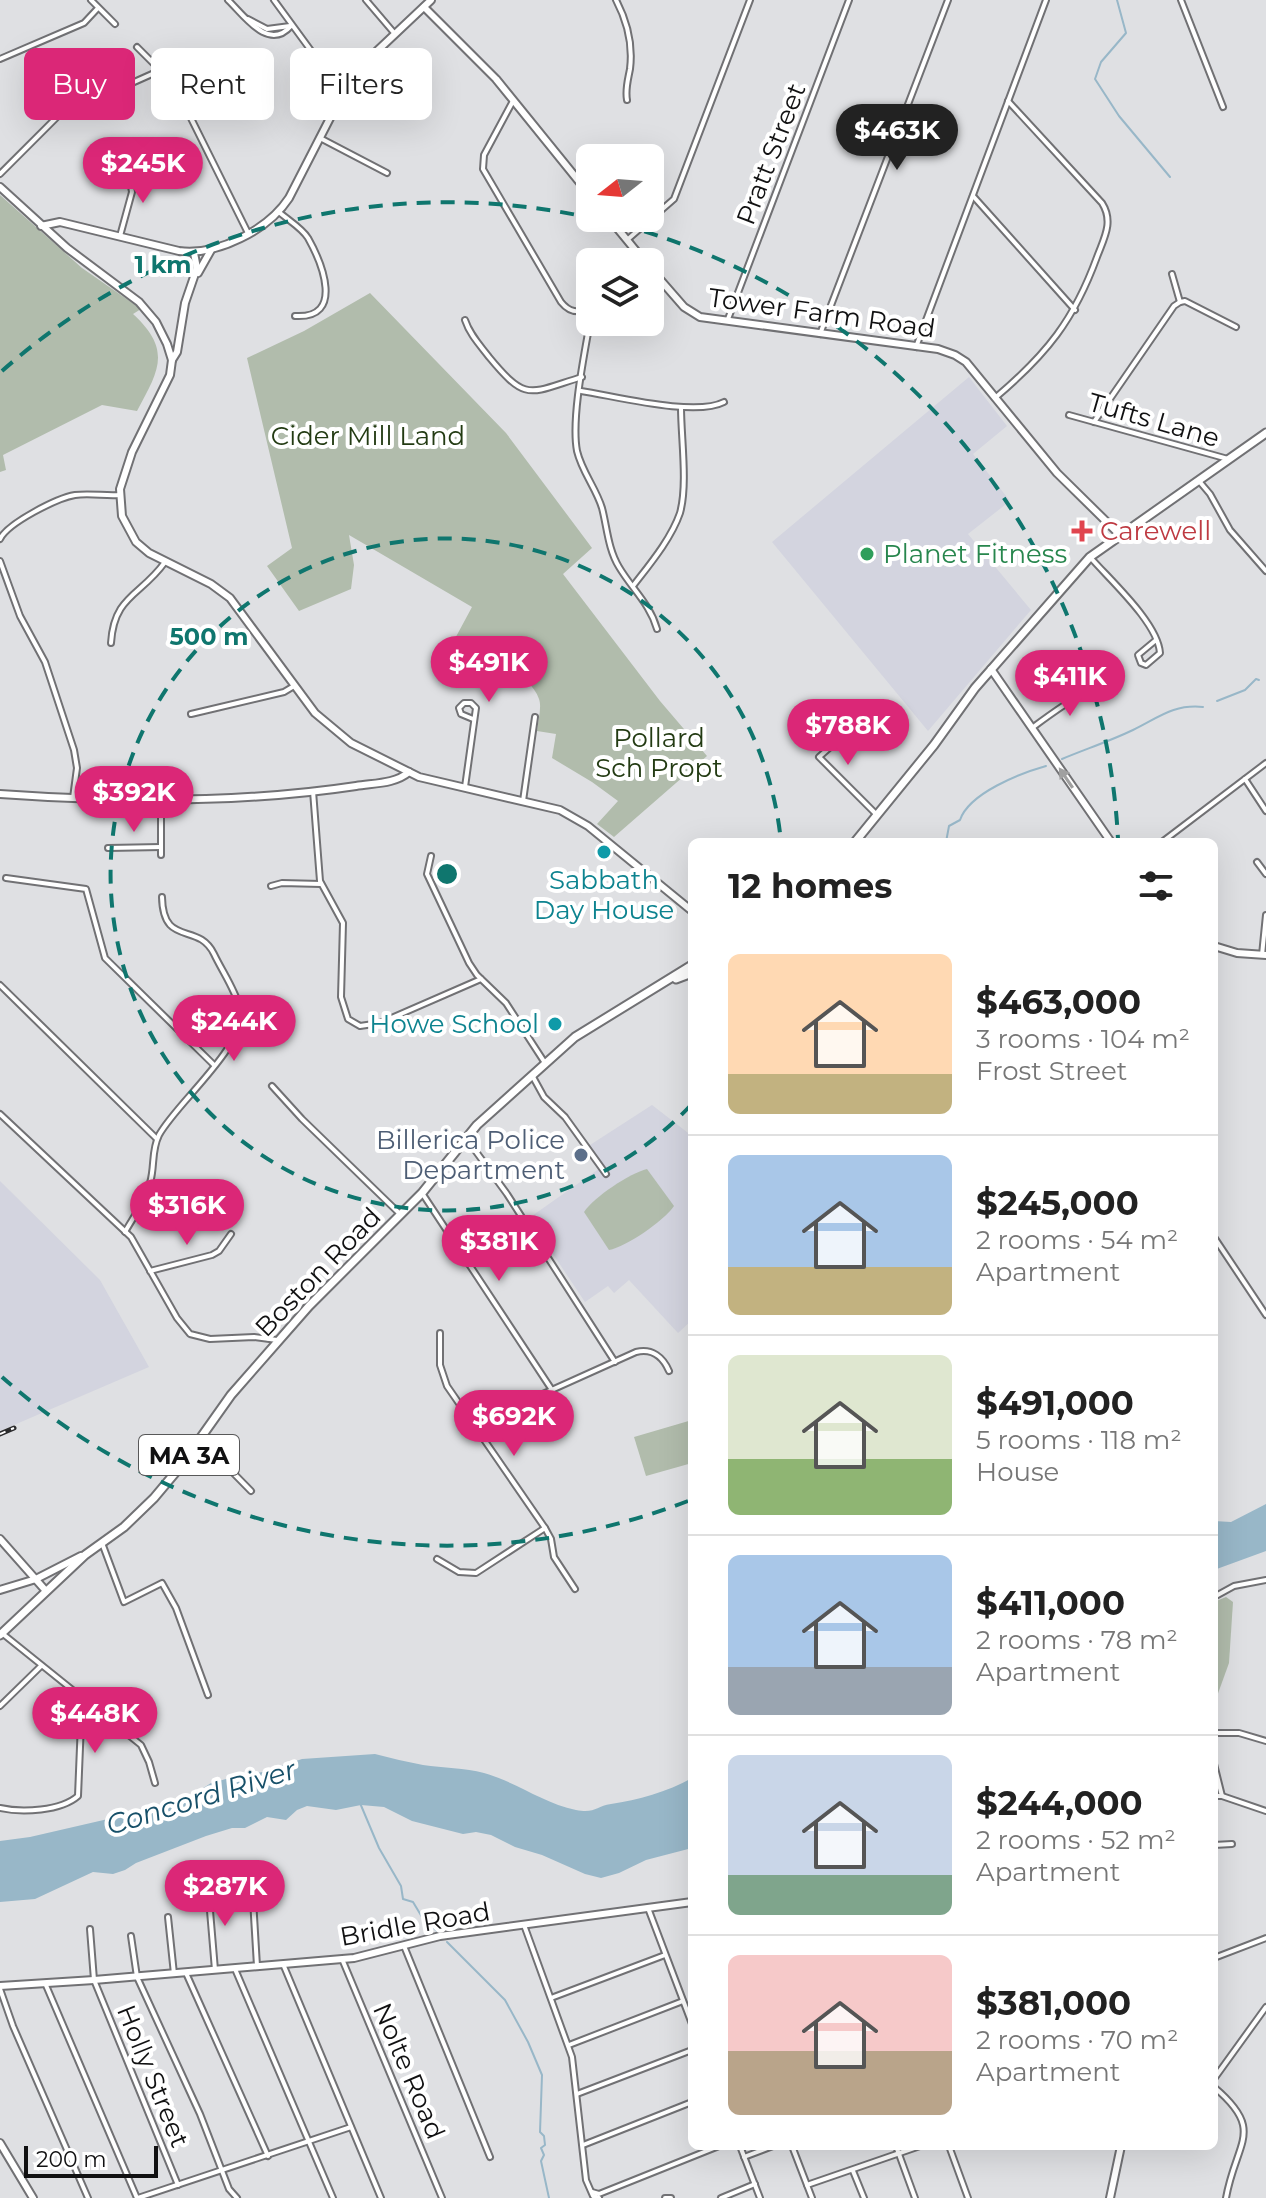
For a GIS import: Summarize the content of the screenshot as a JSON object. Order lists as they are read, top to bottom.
{
  "streets": {
    "main road": ["Boston Road", "MA 3A"],
    "street": [
      "Pratt Street",
      "Tower Farm Road",
      "Tufts Lane",
      "Bridle Road",
      "Nolte Road",
      "Holly Street"
    ]
  },
  "crossings": [
    ["Pratt Street", "Tower Farm Road"],
    ["Bridle Road", "Nolte Road"],
    ["Bridle Road", "Holly Street"]
  ],
  "water": ["Concord River"],
  "parks": ["Cider Mill Land", "Pollard Sch Propt"],
  "places": {
    "health": ["Carewell"],
    "other": [
      "Planet Fitness",
      "Sabbath Day House",
      "Howe School",
      "Billerica Police Department"
    ]
  },
  "scale_bar": "200 m",
  "north": "left",
  "page": {
    "chip": ["Buy", "Rent", "Filters"],
    "price": [
      "$463K",
      "$245K",
      "$491K",
      "$411K",
      "$788K",
      "$392K",
      "$244K",
      "$316K",
      "$381K",
      "$692K",
      "$448K",
      "$287K"
    ],
    "heading": "12 homes",
    "list": [
      {
        "name": "$463,000",
        "note": "3 rooms · 104 m² · Frost Street"
      },
      {
        "name": "$245,000",
        "note": "2 rooms · 54 m² · Apartment"
      },
      {
        "name": "$491,000",
        "note": "5 rooms · 118 m² · House"
      },
      {
        "name": "$411,000",
        "note": "2 rooms · 78 m² · Apartment"
      },
      {
        "name": "$244,000",
        "note": "2 rooms · 52 m² · Apartment"
      },
      {
        "name": "$381,000",
        "note": "2 rooms · 70 m² · Apartment"
      }
    ],
    "scale": "200 m"
  },
  "rings": ["1 km", "500 m"]
}
